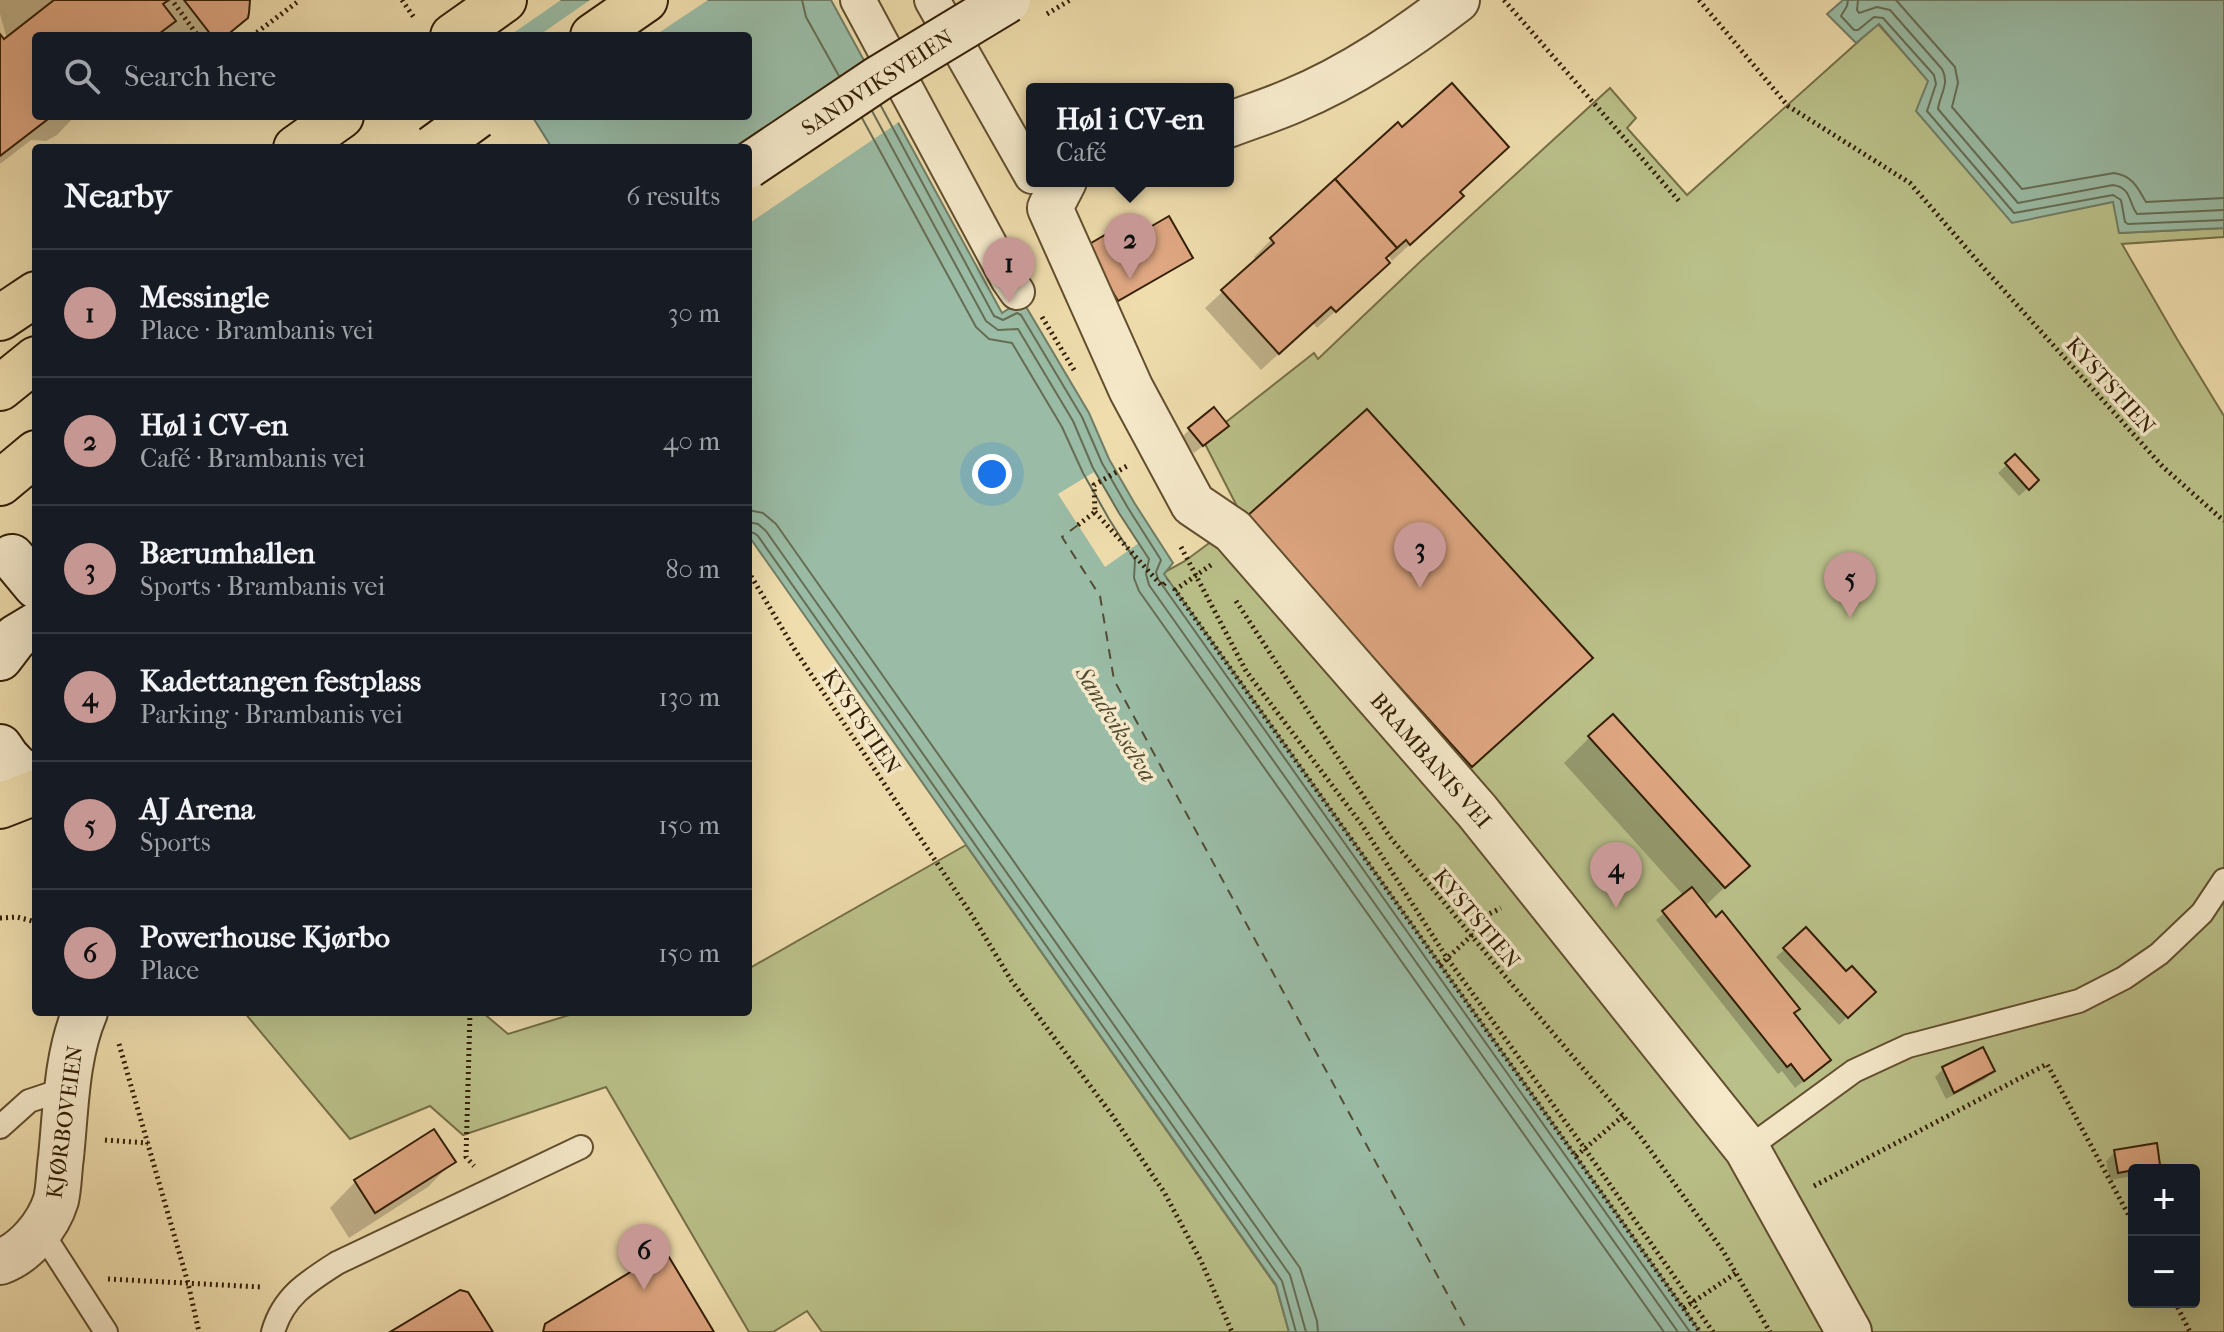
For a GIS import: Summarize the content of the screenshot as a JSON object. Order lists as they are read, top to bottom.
{
  "streets": {
    "street": ["SANDVIKSVEIEN", "BRAMBANIS VEI", "KJØRBOVEIEN"],
    "path": ["KYSTSTIEN"]
  },
  "water": ["Sandvikselva"],
  "page": {
    "search": "Search here",
    "popup": ["Høl i CV-en", "Café"],
    "heading": ["Nearby", "6 results"],
    "pins": [
      "2",
      "1",
      "3",
      "5",
      "4",
      "6"
    ],
    "list": [
      {
        "mark": "1",
        "name": "Messingle",
        "note": "Place · Brambanis vei",
        "value": "30 m"
      },
      {
        "mark": "2",
        "name": "Høl i CV-en",
        "note": "Café · Brambanis vei",
        "value": "40 m"
      },
      {
        "mark": "3",
        "name": "Bærumhallen",
        "note": "Sports · Brambanis vei",
        "value": "80 m"
      },
      {
        "mark": "4",
        "name": "Kadettangen festplass",
        "note": "Parking · Brambanis vei",
        "value": "130 m"
      },
      {
        "mark": "5",
        "name": "AJ Arena",
        "note": "Sports",
        "value": "150 m"
      },
      {
        "mark": "6",
        "name": "Powerhouse Kjørbo",
        "note": "Place",
        "value": "150 m"
      }
    ],
    "map_buttons": ["+", "−"]
  }
}
